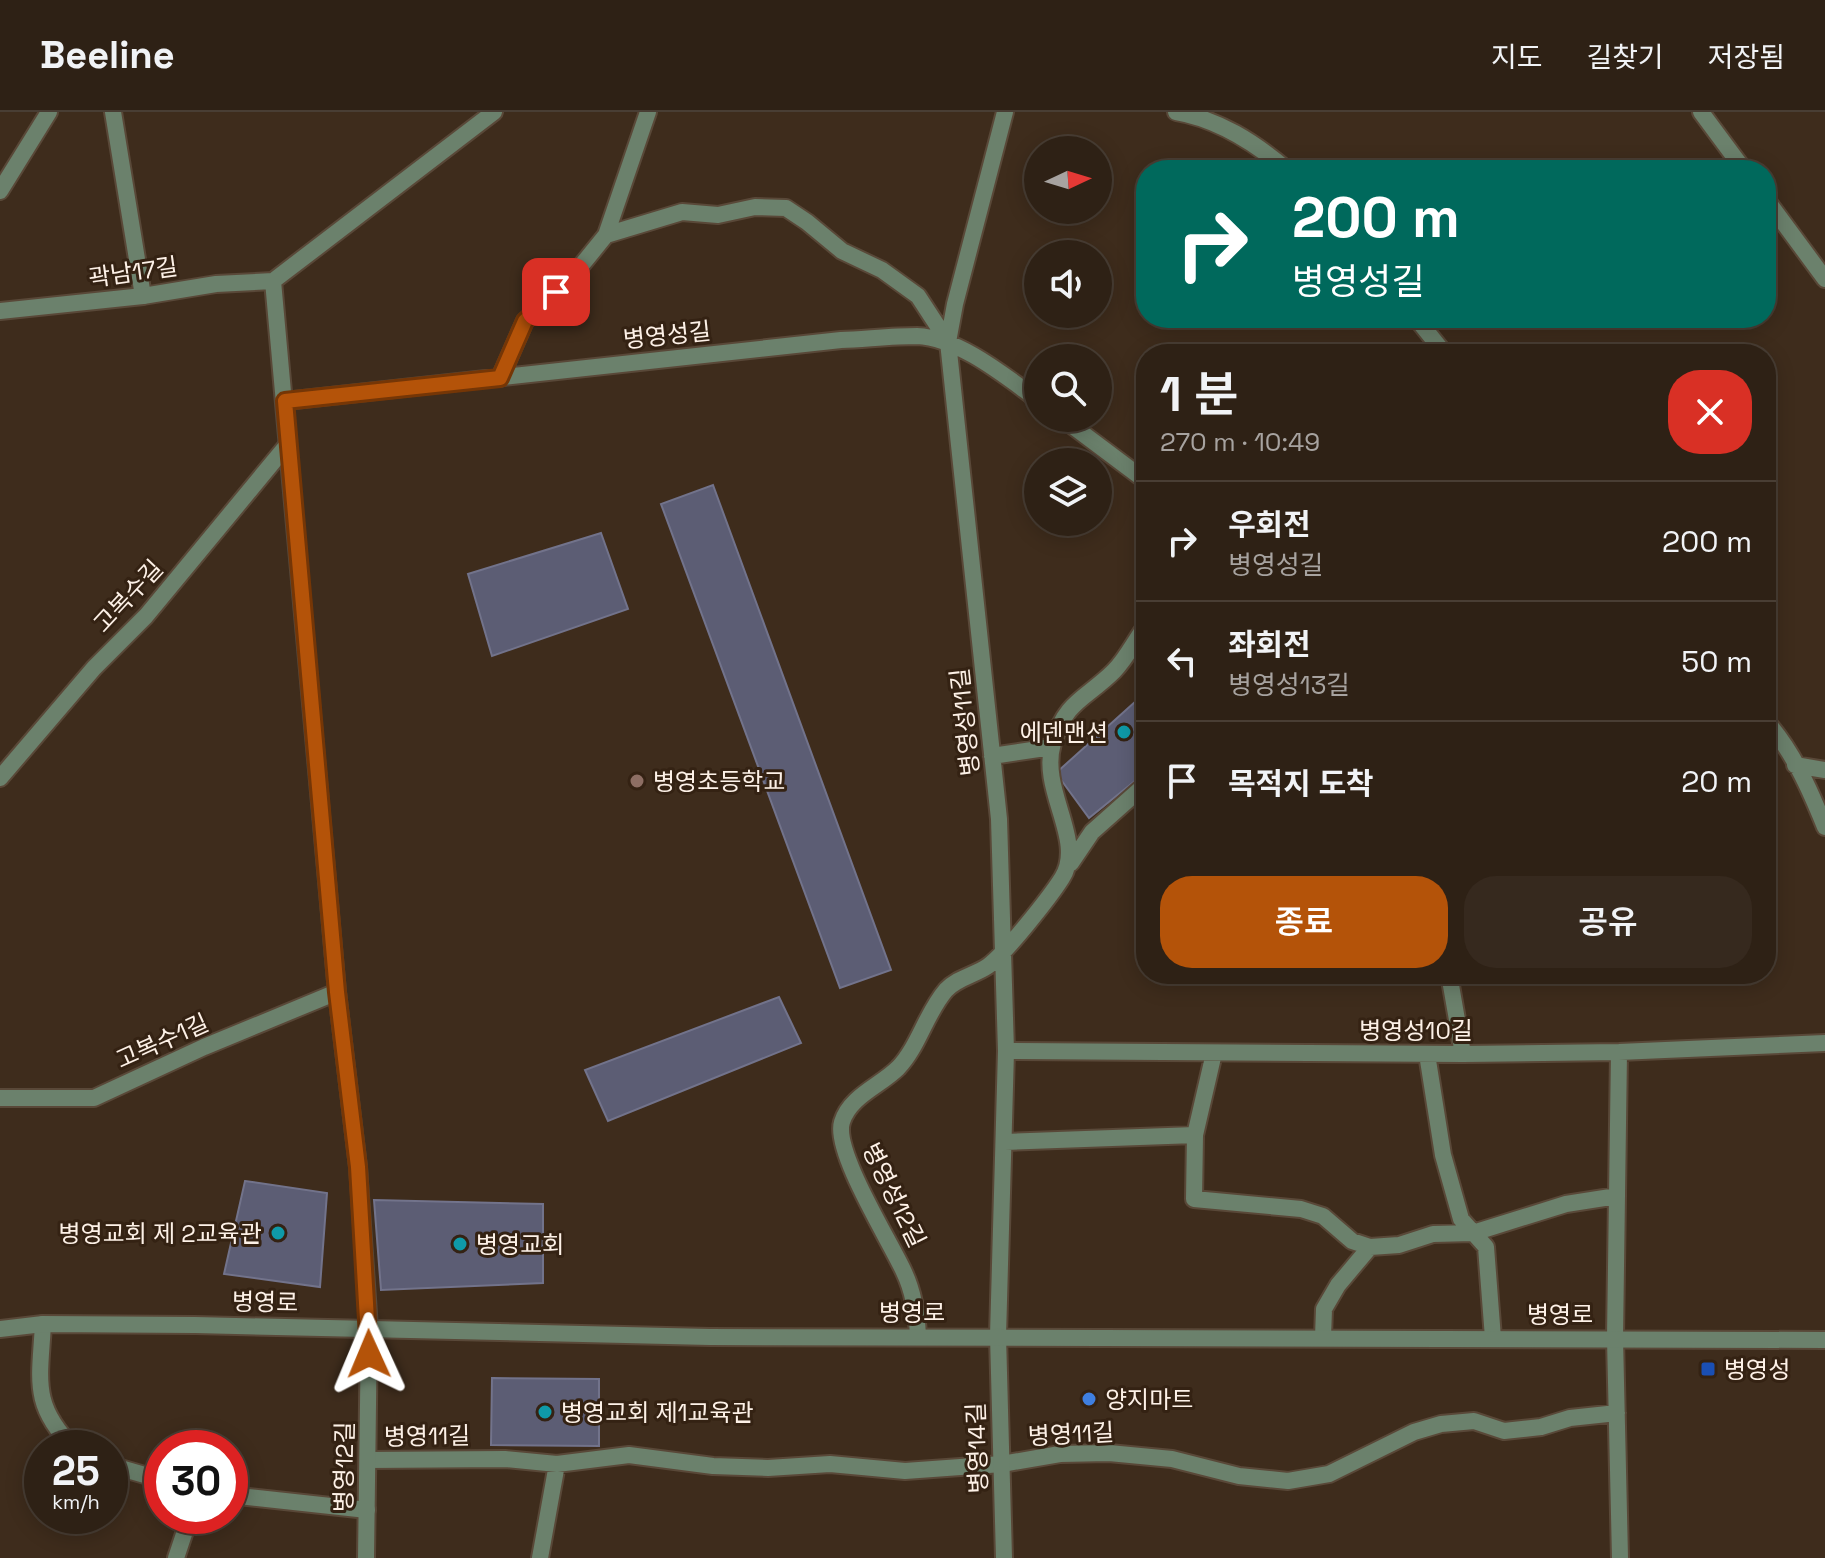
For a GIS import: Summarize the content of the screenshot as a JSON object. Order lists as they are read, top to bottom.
{
  "streets": {
    "street": [
      "곽남17길",
      "병영성길",
      "고복수길",
      "병영성11길",
      "병영성10길",
      "고복수1길",
      "병영성12길",
      "병영로",
      "병영11길",
      "병영14길",
      "병영12길"
    ]
  },
  "crossings": [
    ["병영성길", "병영성11길"],
    ["병영성11길", "병영성10길"],
    ["병영성11길", "병영성12길"],
    ["병영성11길", "병영로"],
    ["병영성11길", "병영14길"],
    ["병영성12길", "병영로"],
    ["병영로", "병영14길"],
    ["병영로", "병영12길"],
    ["병영11길", "병영14길"],
    ["병영11길", "병영12길"]
  ],
  "places": {
    "other": [
      "에덴맨션",
      "병영초등학교",
      "병영교회 제 2교육관",
      "병영교회",
      "양지마트",
      "병영교회 제1교육관"
    ],
    "transit": ["병영성"]
  },
  "north": "right",
  "page": {
    "header": "Beeline",
    "nav": ["지도", "길찾기", "저장됨"],
    "turn": ["200 m", "병영성길"],
    "heading": ["1 분", "270 m · 10:49"],
    "list": [
      {
        "name": "우회전",
        "note": "병영성길",
        "value": "200 m"
      },
      {
        "name": "좌회전",
        "note": "병영성13길",
        "value": "50 m"
      },
      {
        "name": "목적지 도착",
        "value": "20 m"
      }
    ],
    "buttons": ["종료", "공유"],
    "speed": "25 km/h",
    "limit": "30"
  }
}
